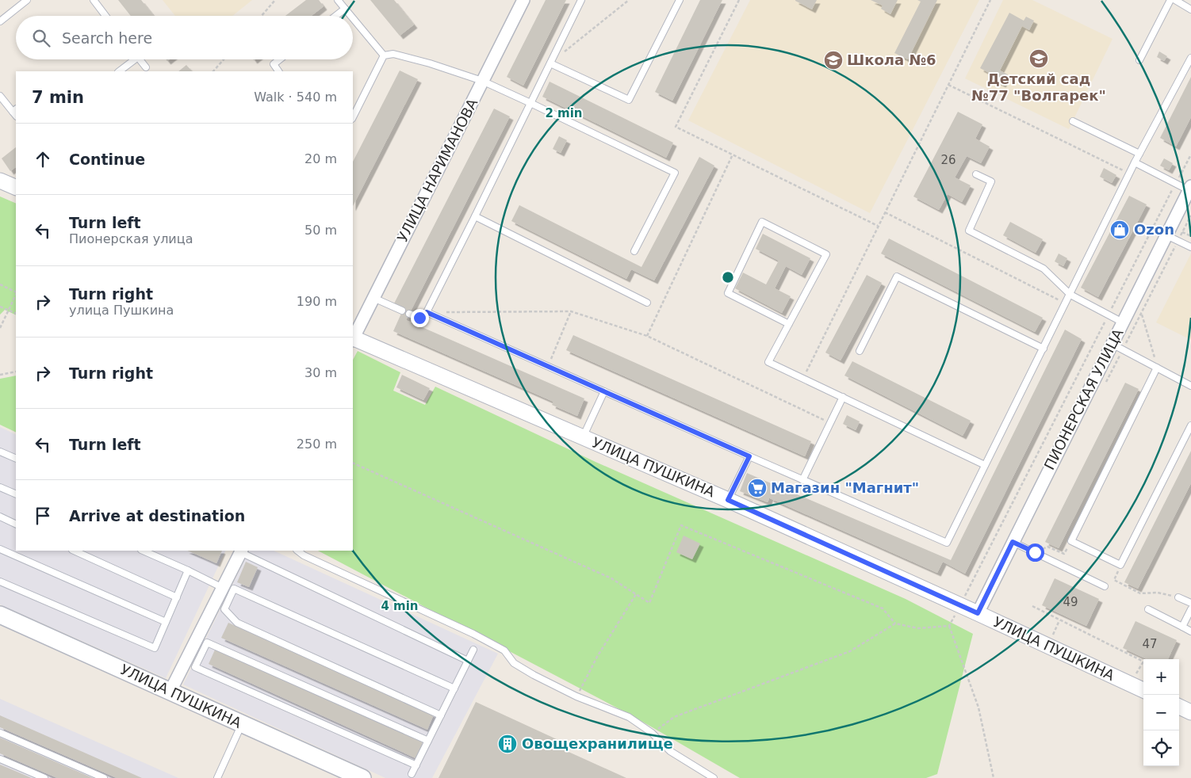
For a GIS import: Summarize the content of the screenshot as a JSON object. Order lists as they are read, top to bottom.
{
  "streets": {
    "main road": ["УЛИЦА ПУШКИНА"],
    "street": ["УЛИЦА НАРИМАНОВА", "ПИОНЕРСКАЯ УЛИЦА"]
  },
  "crossings": [
    ["ПИОНЕРСКАЯ УЛИЦА", "УЛИЦА ПУШКИНА"]
  ],
  "places": {
    "school or university": ["Детский сад №77 \"Волгарек\"", "Школа №6"],
    "shop": ["Ozon"],
    "supermarket": ["Магазин \"Магнит\""],
    "building": ["Овощехранилище"]
  },
  "house_numbers": ["26", "49", "47"],
  "page": {
    "search": "Search here",
    "heading": ["7 min", "Walk · 540 m"],
    "list": [
      ["Continue", "20 m"],
      ["Turn left", "Пионерская улица", "50 m"],
      ["Turn right", "улица Пушкина", "190 m"],
      ["Turn right", "30 m"],
      ["Turn left", "250 m"],
      "Arrive at destination"
    ],
    "map_buttons": ["+", "−"]
  },
  "rings": ["2 min", "4 min"]
}
